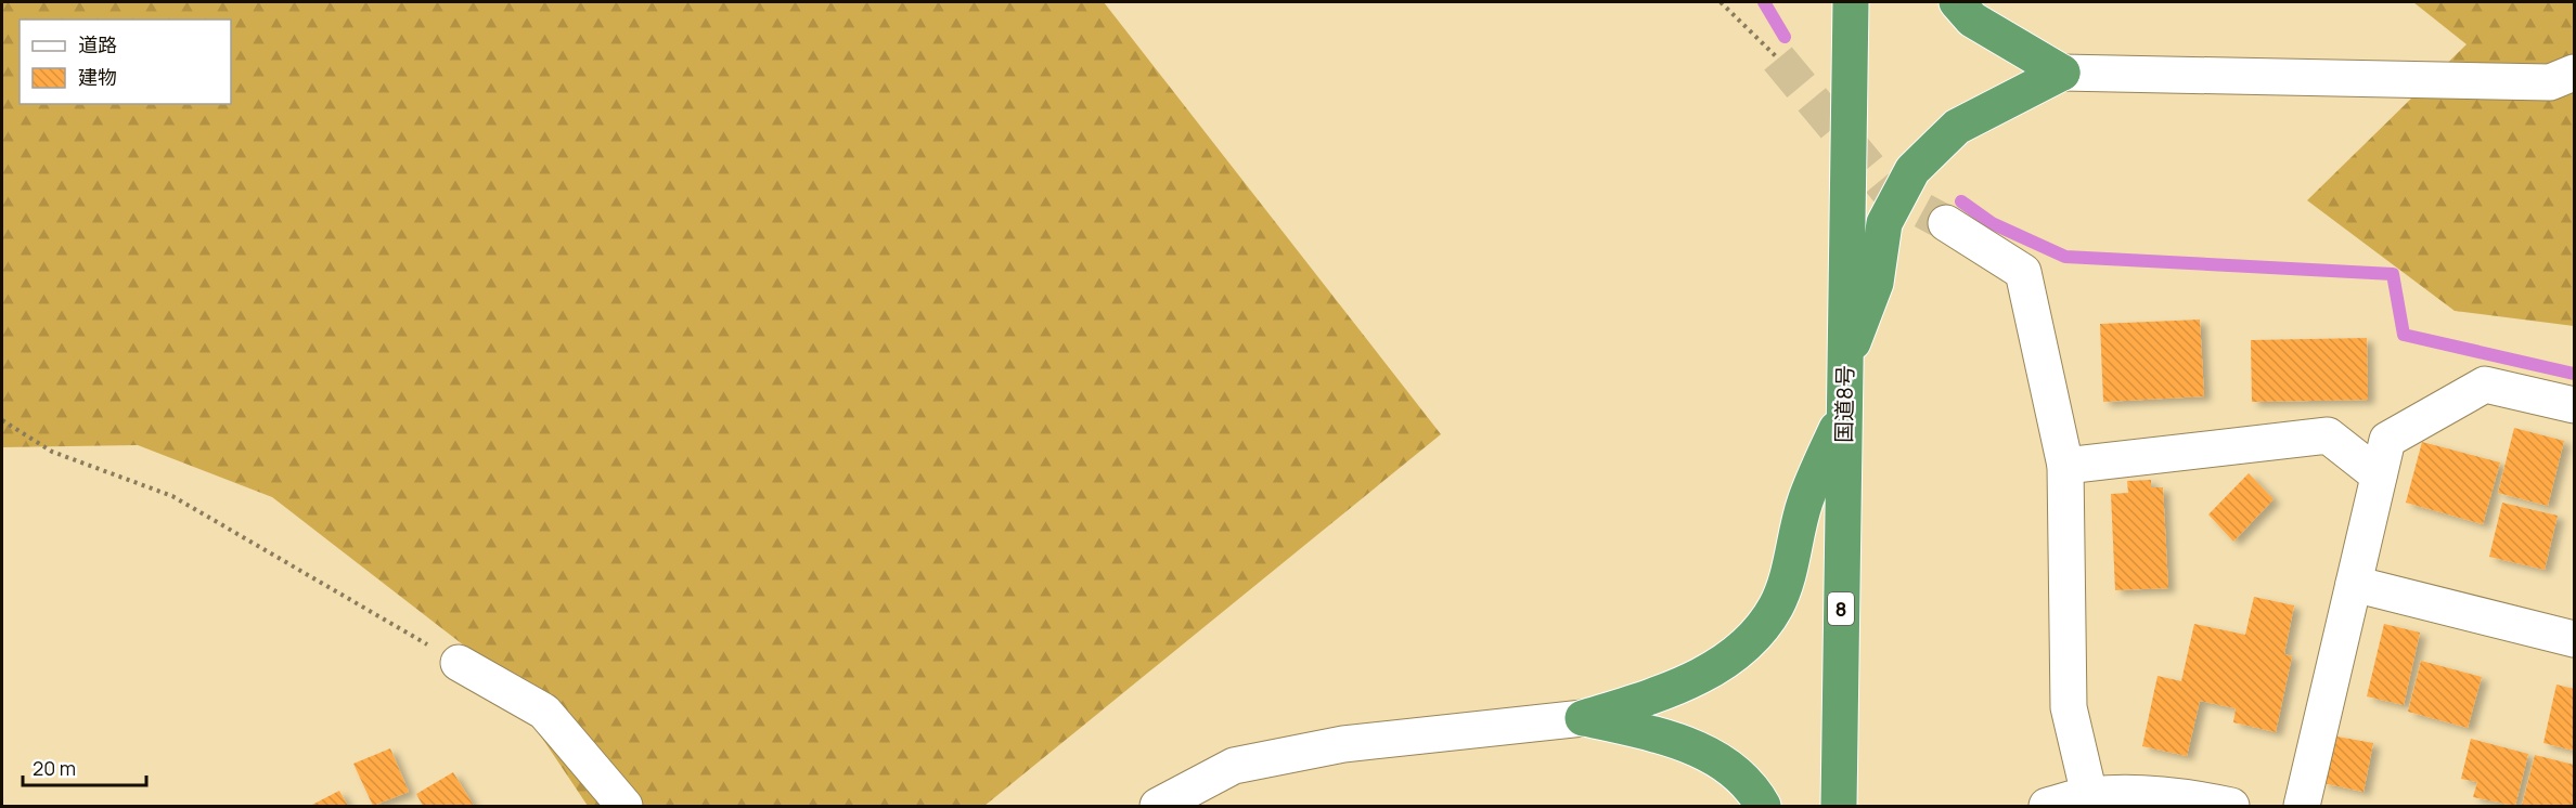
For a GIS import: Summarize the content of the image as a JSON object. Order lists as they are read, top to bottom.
{
  "streets": {
    "highway": ["国道8号", "8"]
  },
  "legend": ["道路", "建物"],
  "scale_bar": "20 m"
}
